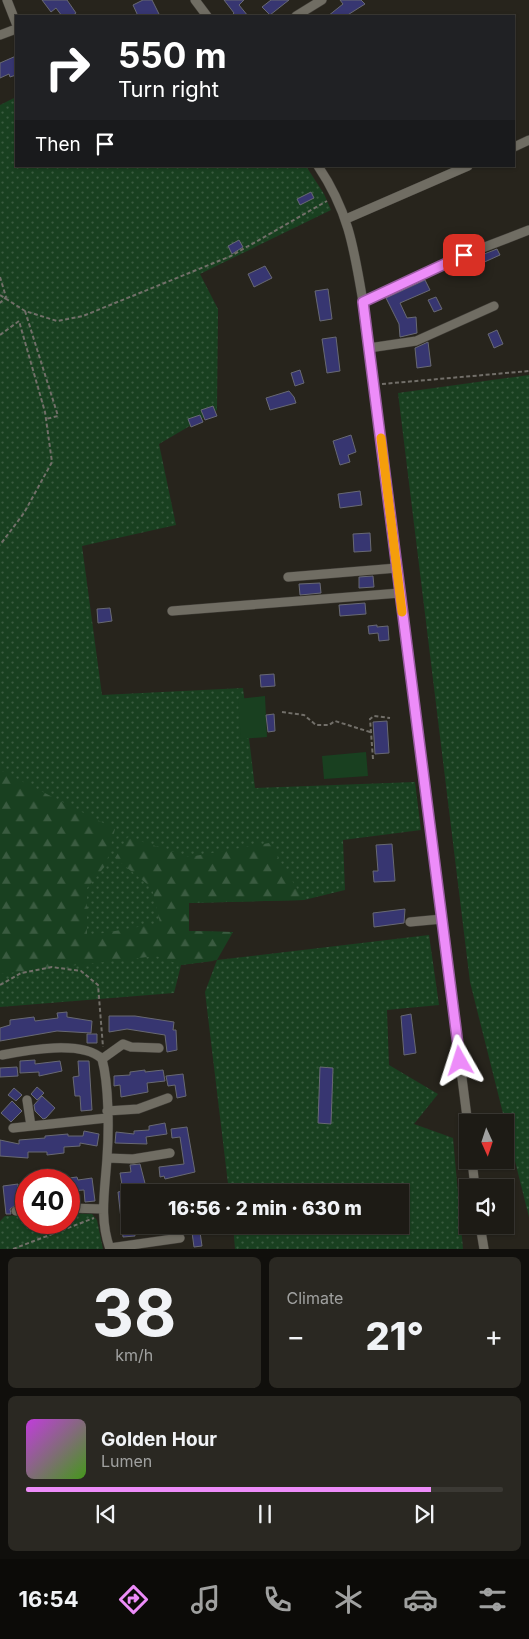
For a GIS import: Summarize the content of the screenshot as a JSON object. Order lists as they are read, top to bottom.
{
  "north": "bottom",
  "page": {
    "turn": ["550 m", "Turn right"],
    "then": "Then",
    "limit": "40",
    "trip": "16:56 · 2 min · 630 m",
    "tile": [
      ["38", "km/h"],
      "Climate"
    ],
    "heat": ["−", "21°", "+"],
    "song": ["Golden Hour", "Lumen"],
    "tabs": "16:54"
  }
}
